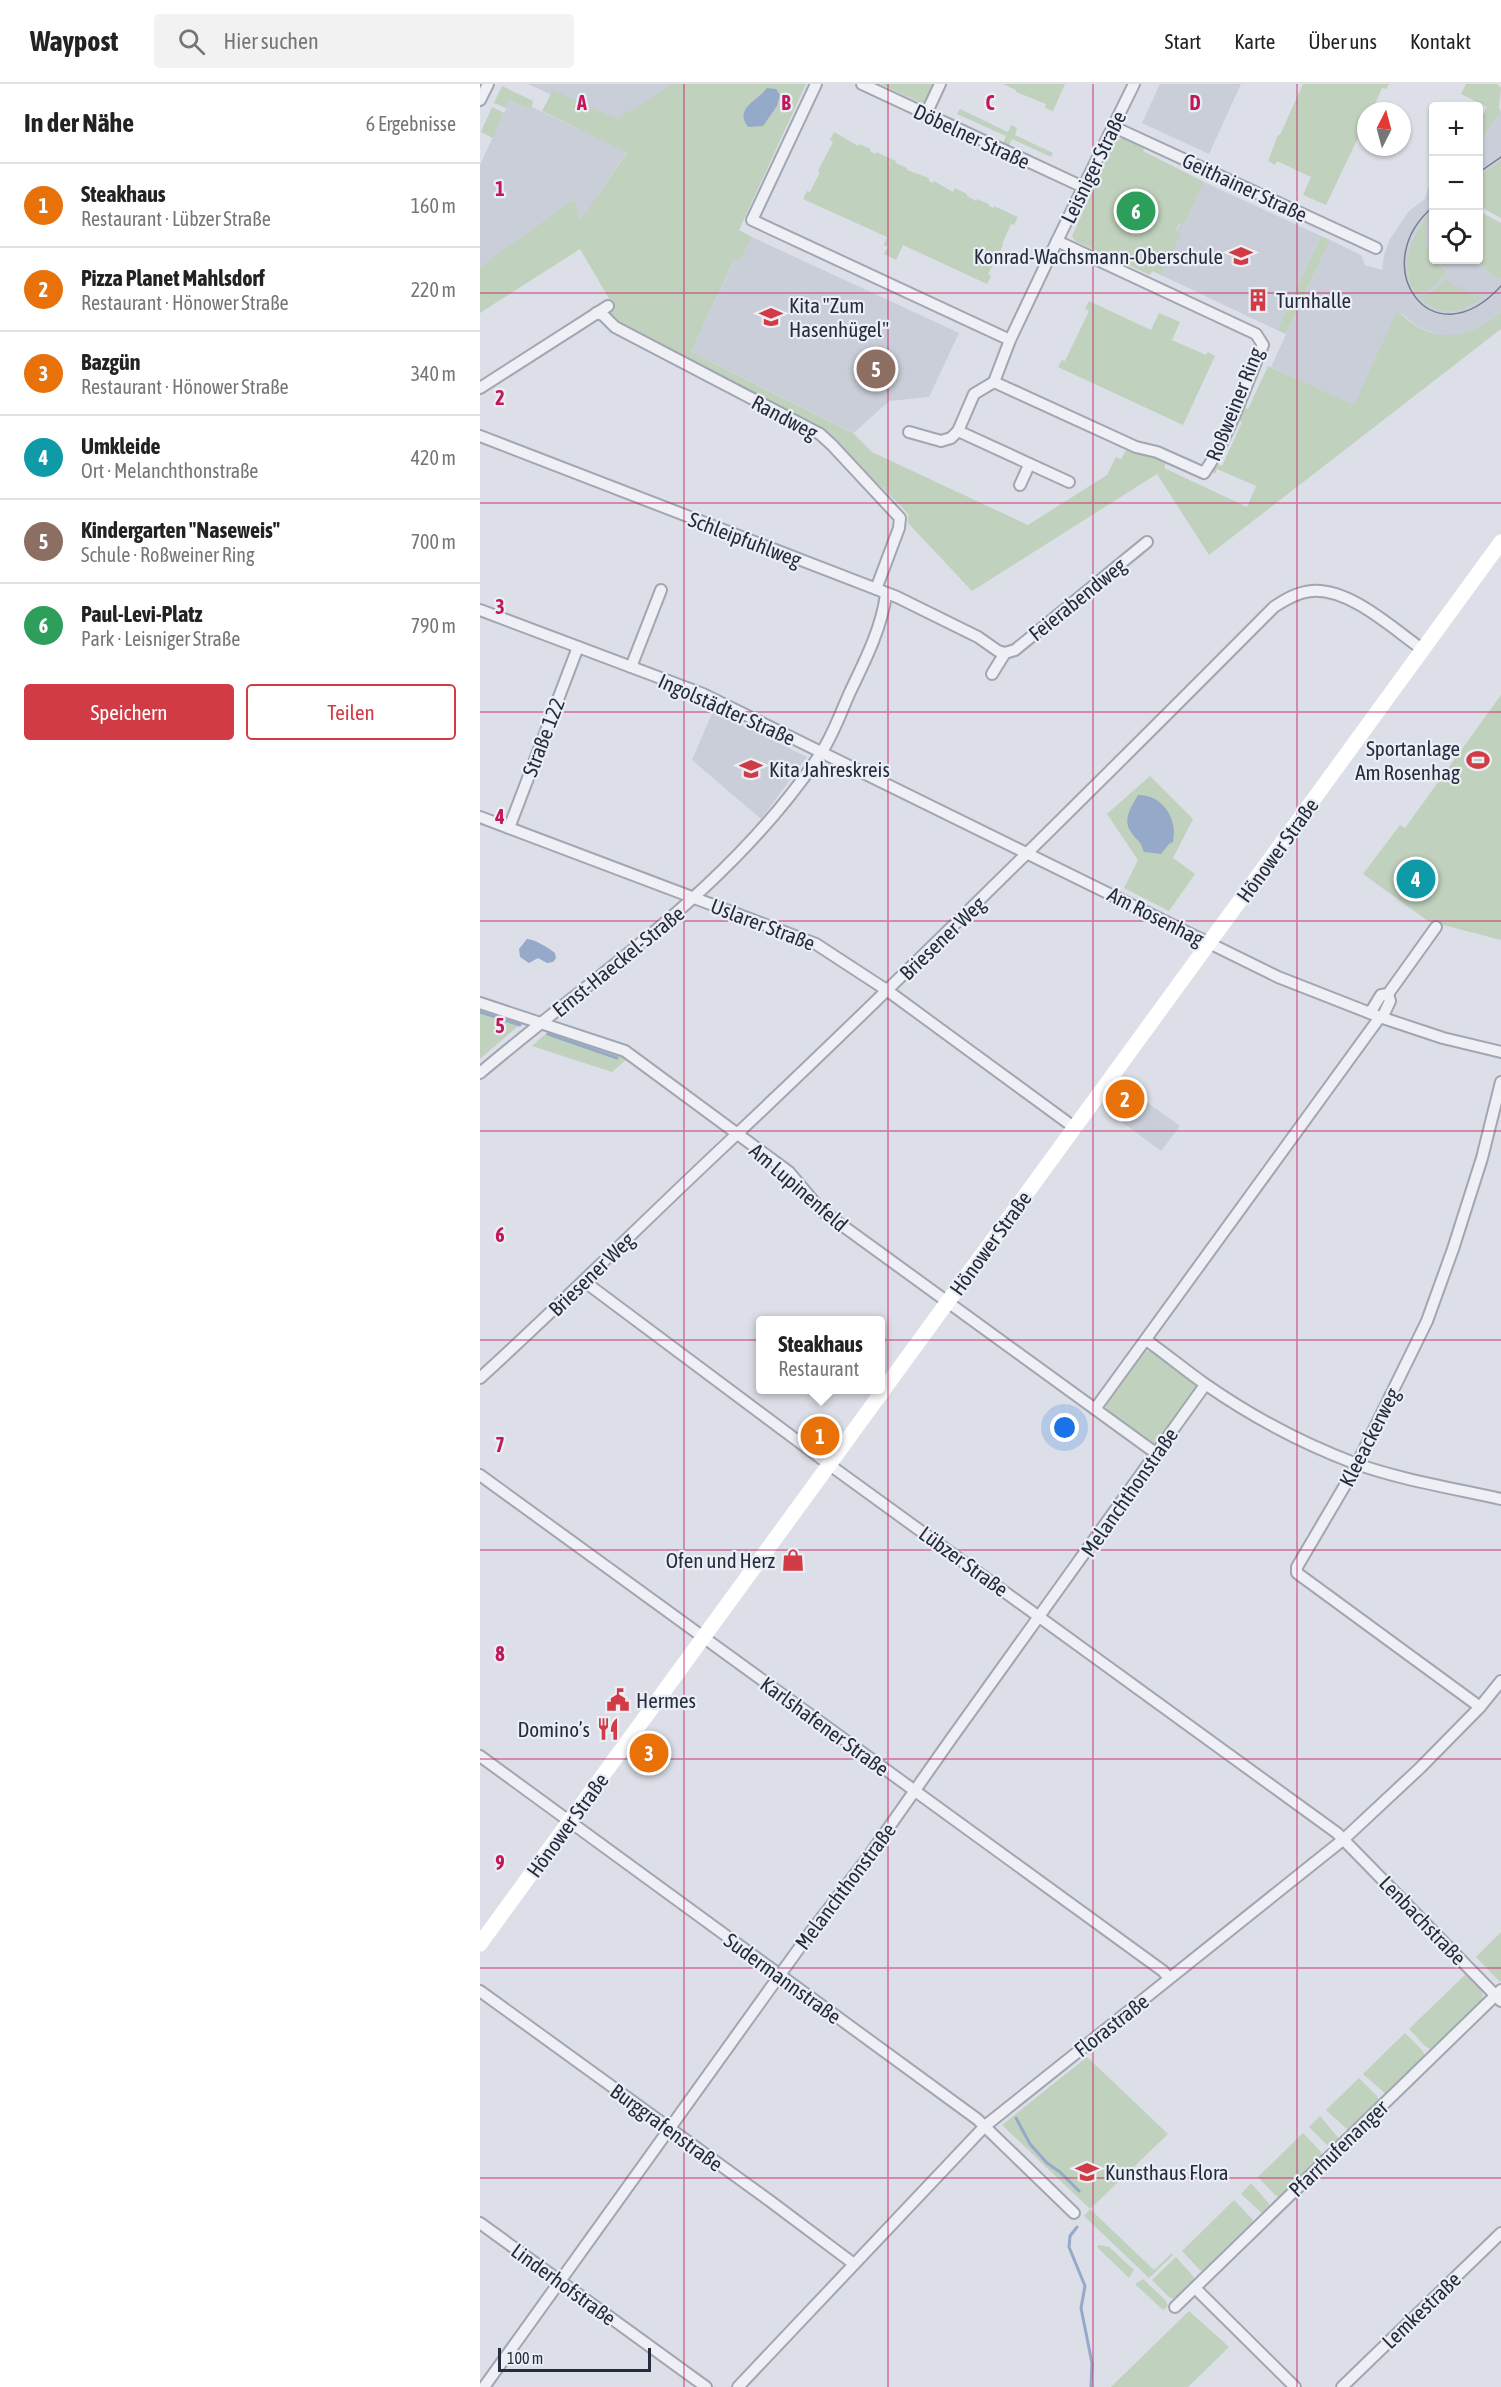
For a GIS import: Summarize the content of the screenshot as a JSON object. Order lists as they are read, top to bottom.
{
  "streets": {
    "main road": ["Hönower Straße"],
    "street": [
      "Döbelner Straße",
      "Leisniger Straße",
      "Geithainer Straße",
      "Roßweiner Ring",
      "Randweg",
      "Schleipfuhlweg",
      "Feierabendweg",
      "Ingolstädter Straße",
      "Straße 122",
      "Am Rosenhag",
      "Uslarer Straße",
      "Briesener Weg",
      "Ernst-Haeckel-Straße",
      "Am Lupinenfeld",
      "Kleeackerweg",
      "Melanchthonstraße",
      "Lübzer Straße",
      "Karlshafener Straße",
      "Lenbachstraße",
      "Sudermannstraße",
      "Florastraße",
      "Burggrafenstraße",
      "Pfarrhufenanger",
      "Linderhofstraße",
      "Lemkestraße"
    ]
  },
  "crossings": [
    ["Döbelner Straße", "Leisniger Straße"],
    ["Leisniger Straße", "Geithainer Straße"],
    ["Leisniger Straße", "Roßweiner Ring"],
    ["Randweg", "Schleipfuhlweg"],
    ["Randweg", "Ernst-Haeckel-Straße"],
    ["Schleipfuhlweg", "Feierabendweg"],
    ["Schleipfuhlweg", "Ernst-Haeckel-Straße"],
    ["Ingolstädter Straße", "Straße 122"],
    ["Ingolstädter Straße", "Am Rosenhag"],
    ["Ingolstädter Straße", "Ernst-Haeckel-Straße"],
    ["Straße 122", "Uslarer Straße"],
    ["Hönower Straße", "Am Rosenhag"],
    ["Hönower Straße", "Uslarer Straße"],
    ["Hönower Straße", "Briesener Weg"],
    ["Hönower Straße", "Am Lupinenfeld"],
    ["Hönower Straße", "Lübzer Straße"],
    ["Hönower Straße", "Karlshafener Straße"],
    ["Hönower Straße", "Sudermannstraße"],
    ["Am Rosenhag", "Briesener Weg"],
    ["Am Rosenhag", "Ernst-Haeckel-Straße"],
    ["Uslarer Straße", "Briesener Weg"],
    ["Uslarer Straße", "Ernst-Haeckel-Straße"],
    ["Briesener Weg", "Am Lupinenfeld"],
    ["Briesener Weg", "Lübzer Straße"],
    ["Ernst-Haeckel-Straße", "Am Lupinenfeld"],
    ["Am Lupinenfeld", "Melanchthonstraße"],
    ["Kleeackerweg", "Florastraße"],
    ["Melanchthonstraße", "Lübzer Straße"],
    ["Melanchthonstraße", "Karlshafener Straße"],
    ["Melanchthonstraße", "Sudermannstraße"],
    ["Melanchthonstraße", "Burggrafenstraße"],
    ["Melanchthonstraße", "Linderhofstraße"],
    ["Lübzer Straße", "Lenbachstraße"],
    ["Lübzer Straße", "Florastraße"],
    ["Karlshafener Straße", "Florastraße"],
    ["Lenbachstraße", "Florastraße"],
    ["Lenbachstraße", "Pfarrhufenanger"],
    ["Sudermannstraße", "Florastraße"],
    ["Florastraße", "Burggrafenstraße"]
  ],
  "places": {
    "school or university": [
      "Konrad-Wachsmann-Oberschule",
      "Kita \"Zum Hasenhügel\"",
      "Kita Jahreskreis",
      "Kunsthaus Flora"
    ],
    "building": ["Turnhalle"],
    "sports": ["Sportanlage Am Rosenhag"],
    "shop": ["Ofen und Herz"],
    "public building": ["Hermes"],
    "restaurant": ["Domino’s"]
  },
  "scale_bar": "100 m",
  "north": "top",
  "page": {
    "header": "Waypost",
    "search": "Hier suchen",
    "nav": [
      "Start",
      "Karte",
      "Über uns",
      "Kontakt"
    ],
    "heading": ["In der Nähe", "6 Ergebnisse"],
    "map_buttons": ["+", "−"],
    "list": [
      {
        "mark": "1",
        "name": "Steakhaus",
        "note": "Restaurant · Lübzer Straße",
        "value": "160 m"
      },
      {
        "mark": "2",
        "name": "Pizza Planet Mahlsdorf",
        "note": "Restaurant · Hönower Straße",
        "value": "220 m"
      },
      {
        "mark": "3",
        "name": "Bazgün",
        "note": "Restaurant · Hönower Straße",
        "value": "340 m"
      },
      {
        "mark": "4",
        "name": "Umkleide",
        "note": "Ort · Melanchthonstraße",
        "value": "420 m"
      },
      {
        "mark": "5",
        "name": "Kindergarten \"Naseweis\"",
        "note": "Schule · Roßweiner Ring",
        "value": "700 m"
      },
      {
        "mark": "6",
        "name": "Paul-Levi-Platz",
        "note": "Park · Leisniger Straße",
        "value": "790 m"
      }
    ],
    "pins": [
      "6",
      "5",
      "4",
      "2",
      "1",
      "3"
    ],
    "buttons": ["Speichern", "Teilen"],
    "popup": ["Steakhaus", "Restaurant"],
    "scale": "100 m"
  },
  "grid": {
    "columns": [
      "A",
      "B",
      "C",
      "D"
    ],
    "rows": [
      "1",
      "2",
      "3",
      "4",
      "5",
      "6",
      "7",
      "8",
      "9"
    ]
  }
}
